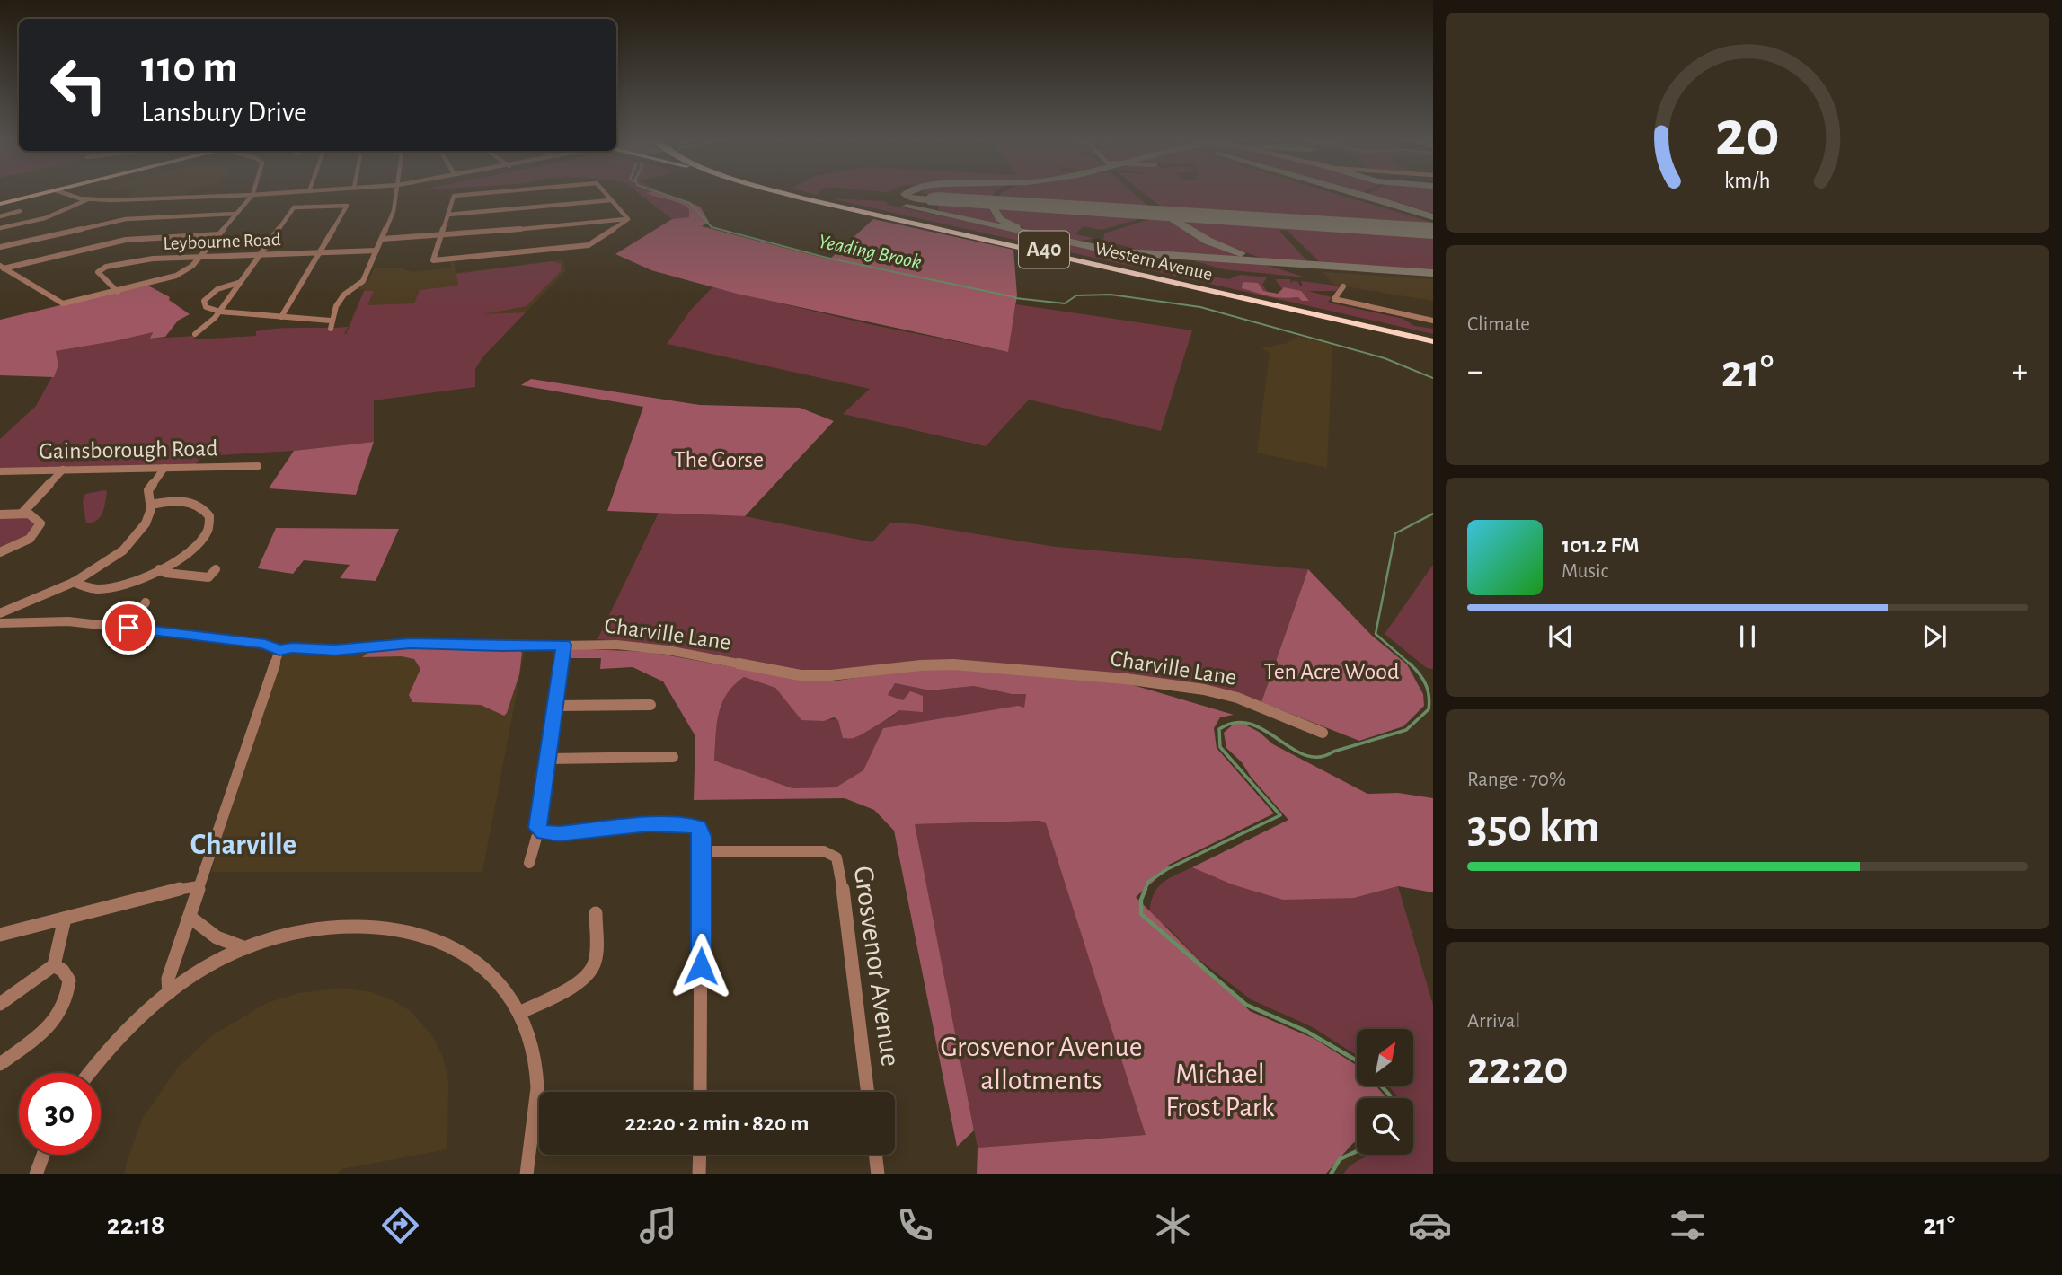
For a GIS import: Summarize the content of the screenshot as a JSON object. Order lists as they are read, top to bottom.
{
  "streets": {
    "highway": ["A40", "Western Avenue"],
    "street": [
      "Leybourne Road",
      "Gainsborough Road",
      "Charville Lane",
      "Grosvenor Avenue"
    ]
  },
  "districts": ["Charville"],
  "water": ["Yeading Brook"],
  "parks": [
    "The Gorse",
    "Ten Acre Wood",
    "Grosvenor Avenue allotments",
    "Michael Frost Park"
  ],
  "north": "top right",
  "page": {
    "turn": ["110 m", "Lansbury Drive"],
    "tile": [
      "Climate",
      ["Range · 70%", "350 km"],
      ["Arrival", "22:20"]
    ],
    "heat": ["−", "21°", "+"],
    "song": ["101.2 FM", "Music"],
    "limit": "30",
    "trip": "22:20 · 2 min · 820 m",
    "tabs": ["22:18", "21°"],
    "gauge": ["20", "km/h"]
  }
}
